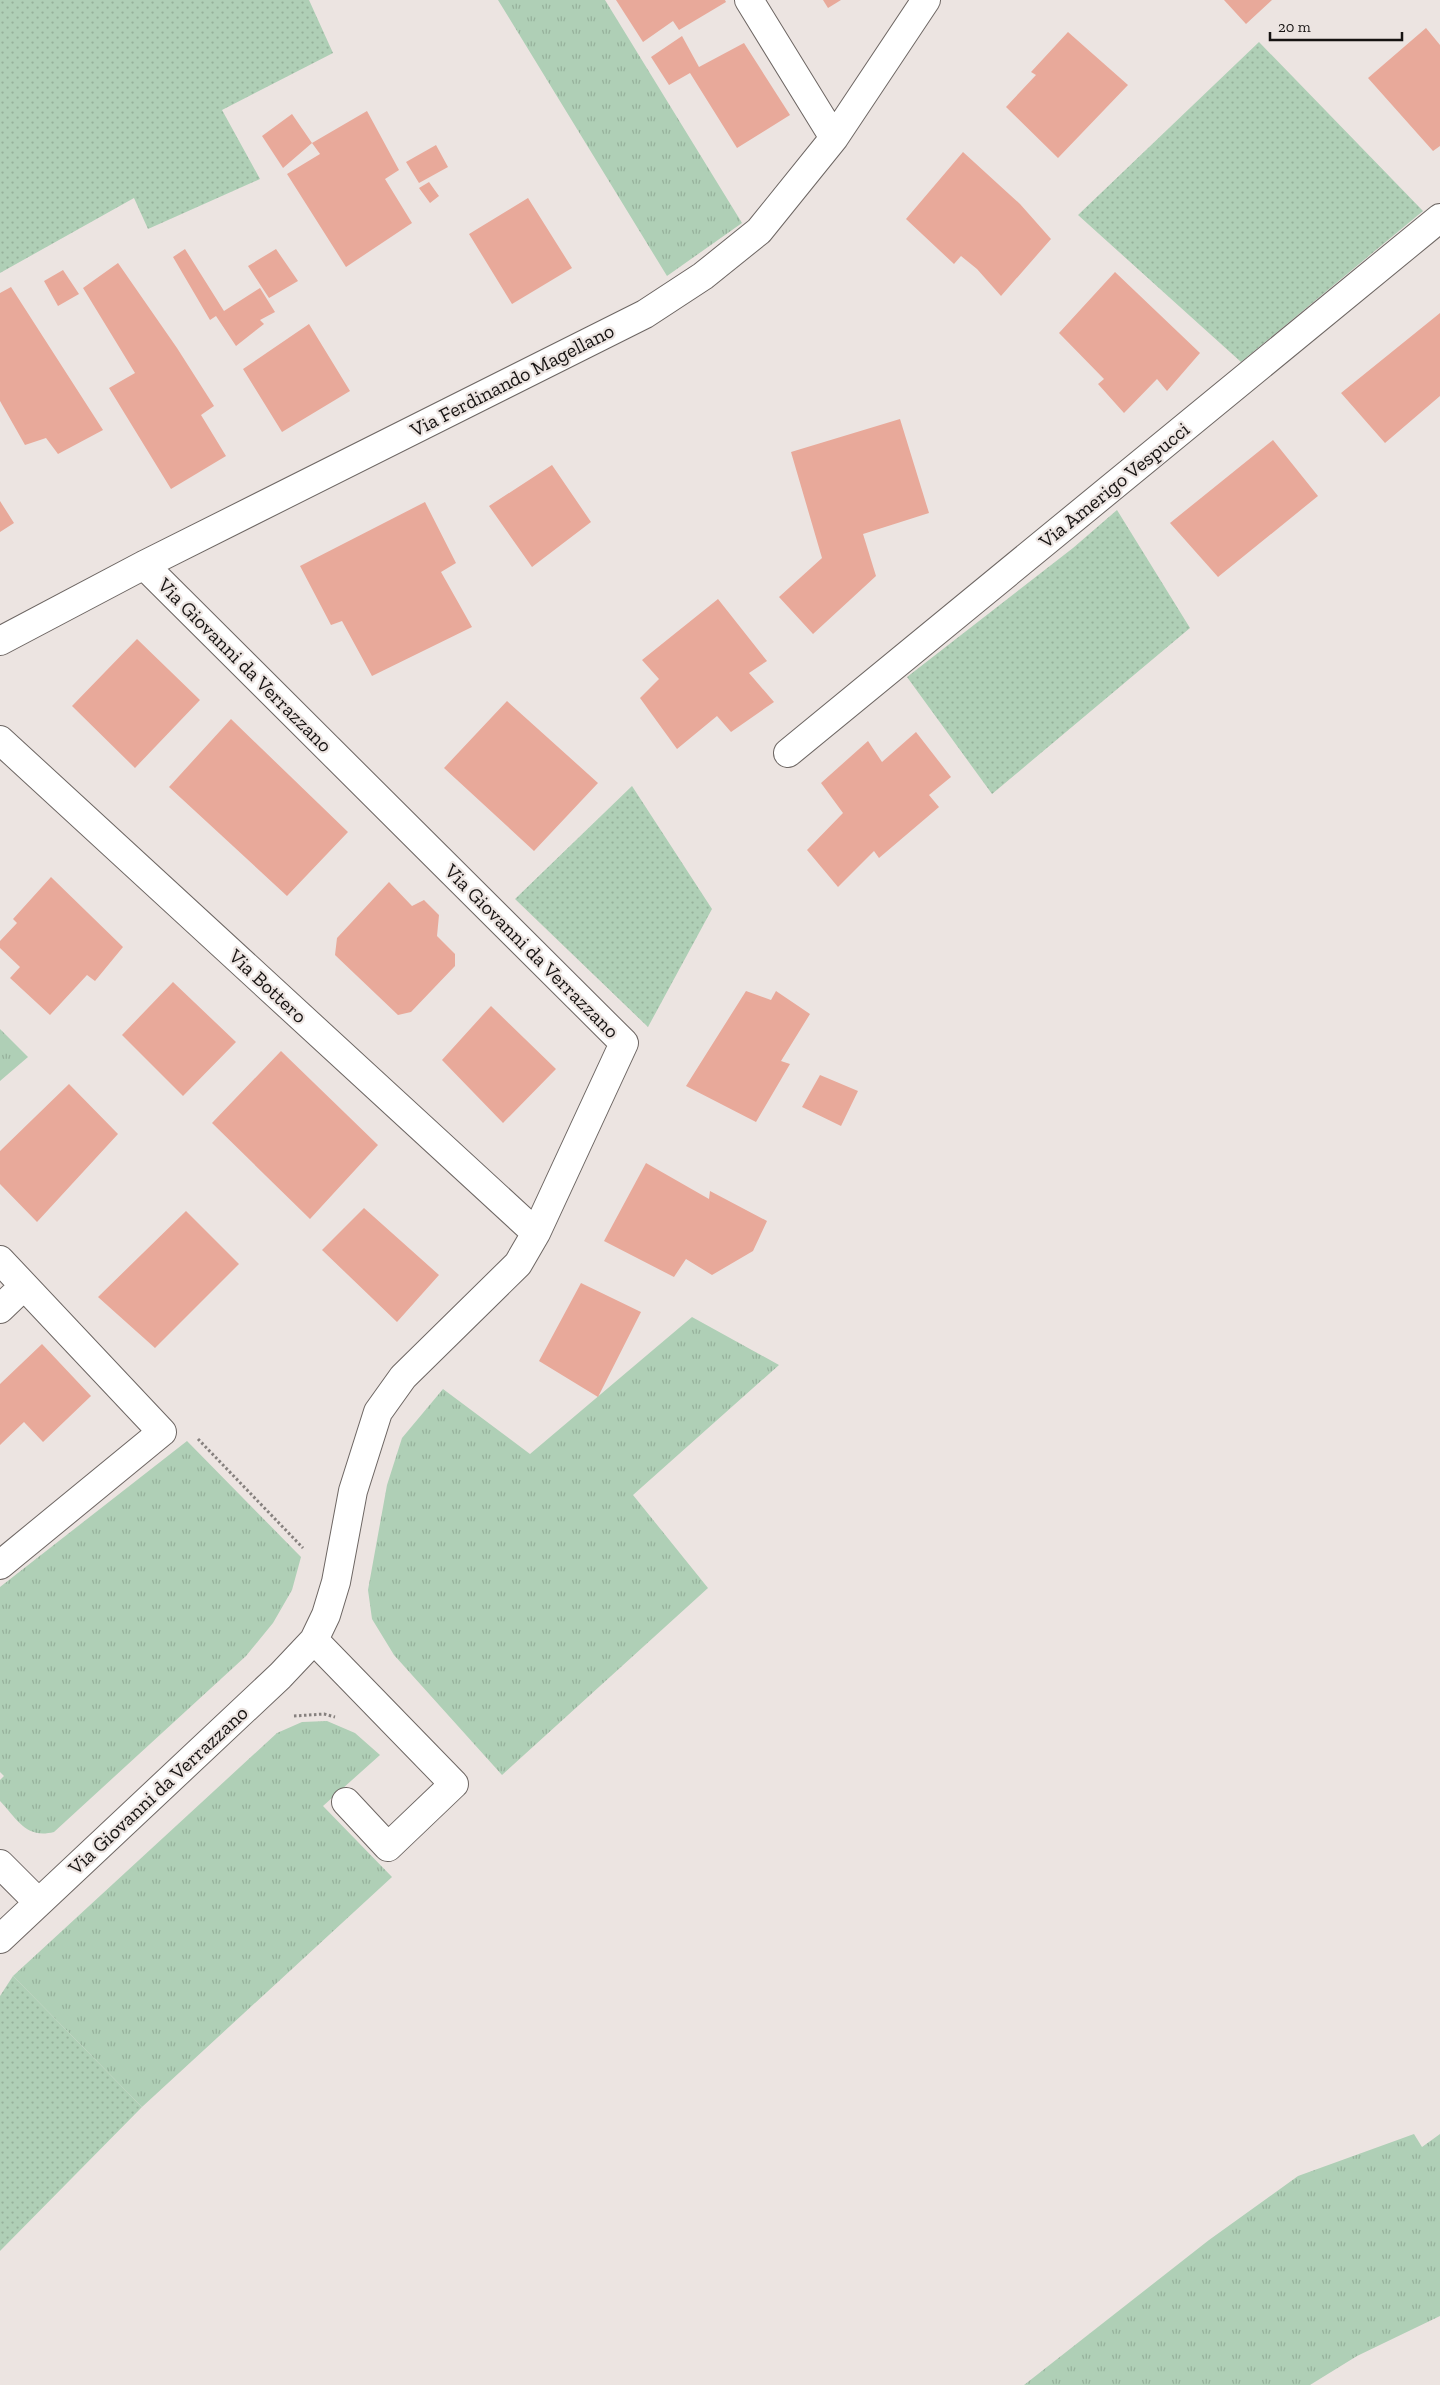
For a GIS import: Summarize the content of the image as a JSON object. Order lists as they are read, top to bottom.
{
  "streets": {
    "street": [
      "Via Ferdinando Magellano",
      "Via Amerigo Vespucci",
      "Via Giovanni da Verrazzano",
      "Via Bottero"
    ]
  },
  "crossings": [
    ["Via Ferdinando Magellano", "Via Giovanni da Verrazzano"],
    ["Via Giovanni da Verrazzano", "Via Bottero"]
  ],
  "scale_bar": "20 m"
}
